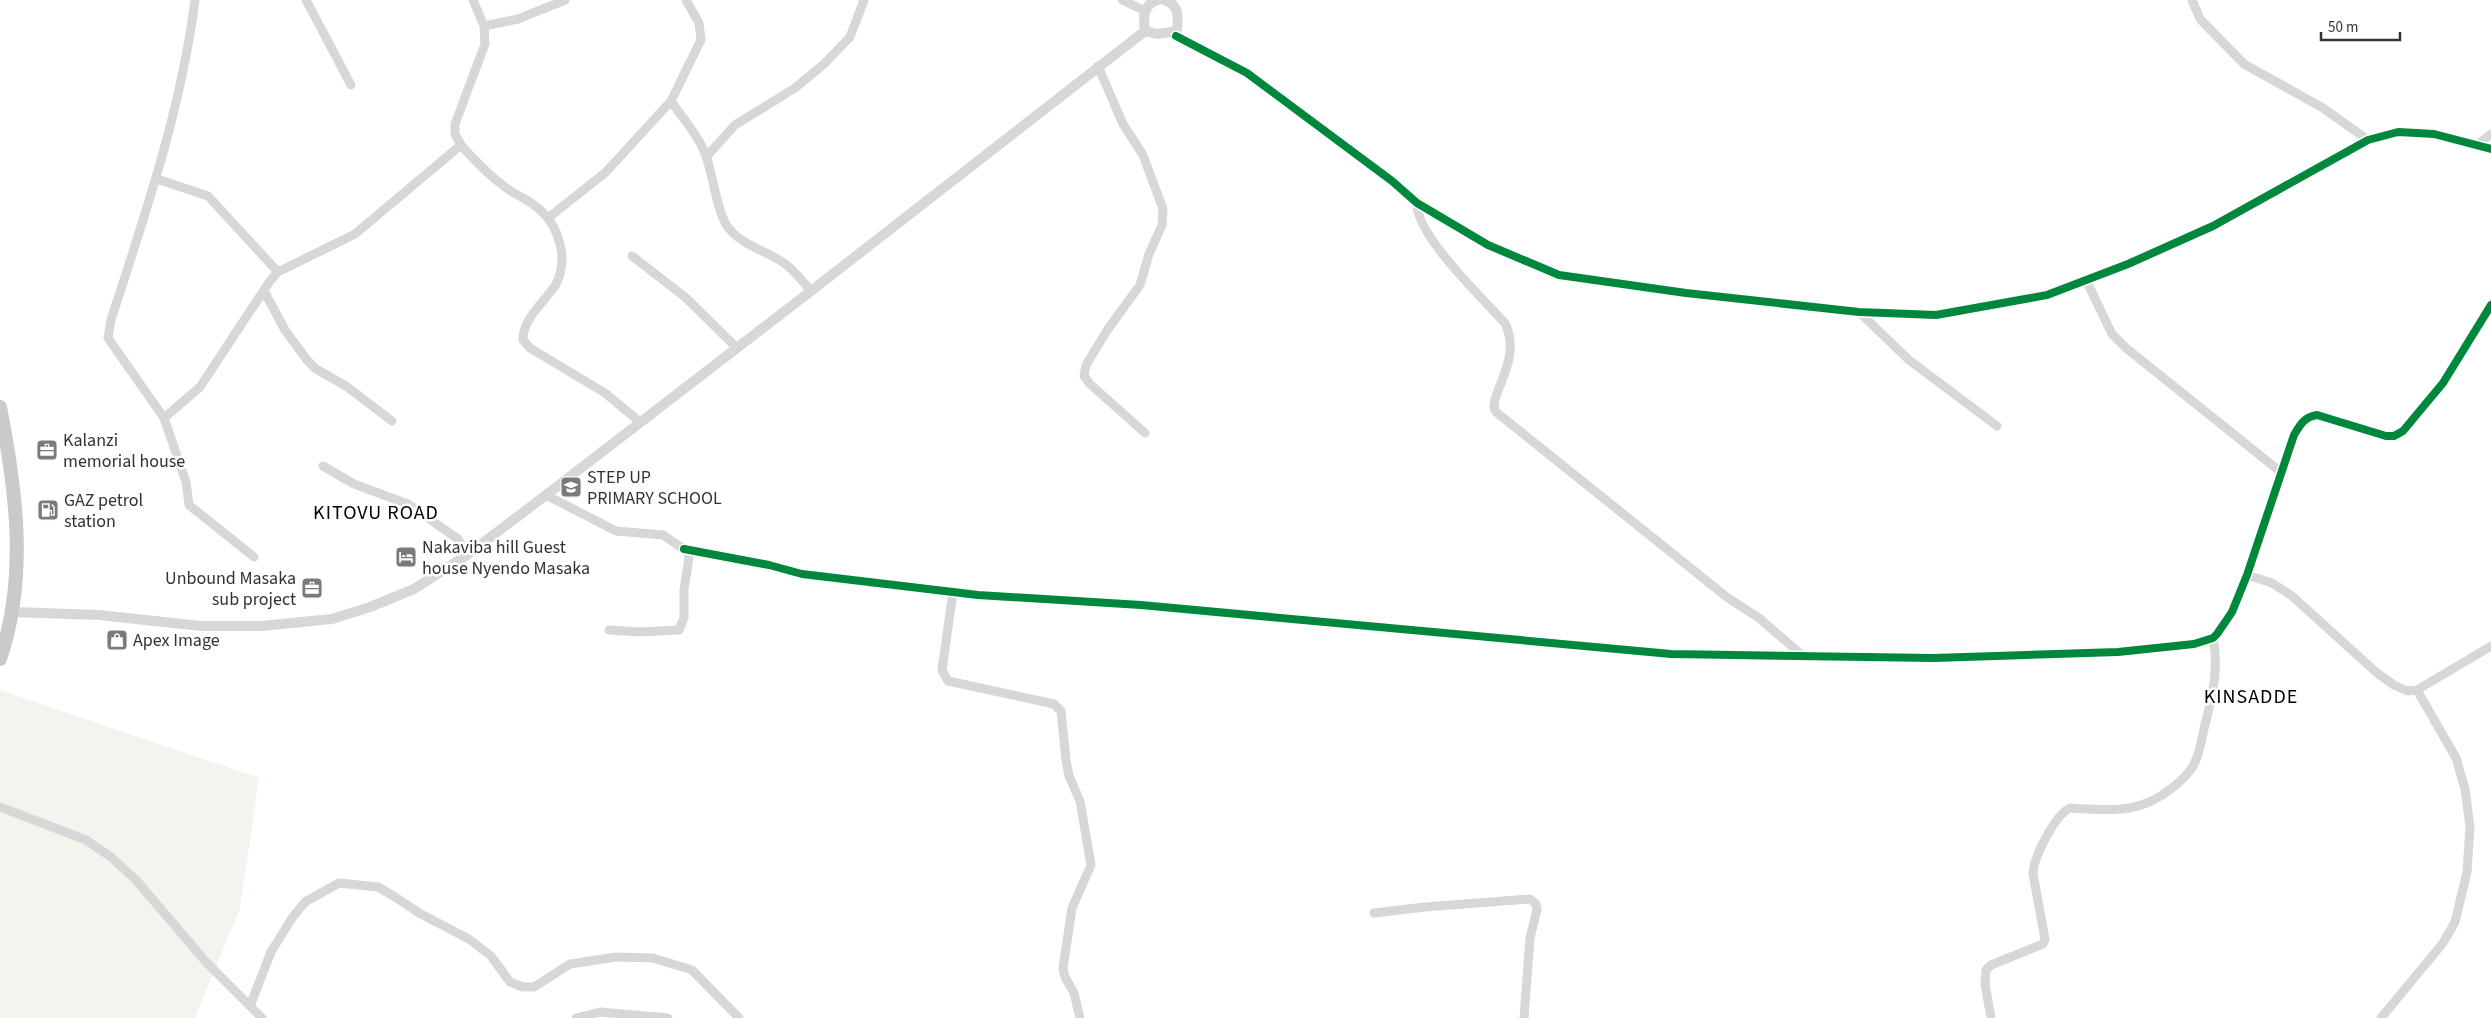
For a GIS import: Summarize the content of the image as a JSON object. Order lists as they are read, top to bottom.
{
  "districts": ["KITOVU ROAD", "KINSADDE"],
  "places": {
    "office": ["Kalanzi memorial house", "Unbound Masaka sub project"],
    "school or university": ["STEP UP PRIMARY SCHOOL"],
    "fuel station": ["GAZ petrol station"],
    "hotel": ["Nakaviba hill Guest house Nyendo Masaka"],
    "shop": ["Apex Image"]
  },
  "scale_bar": "50 m"
}
